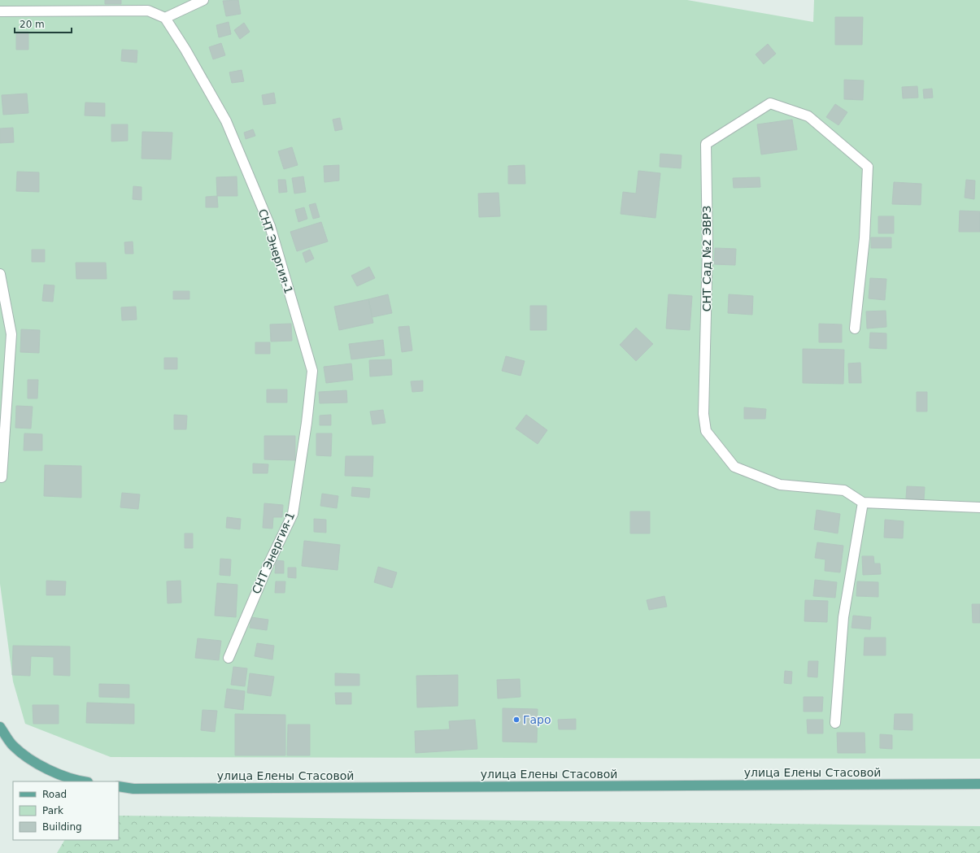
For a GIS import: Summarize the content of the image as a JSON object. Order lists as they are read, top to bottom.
{
  "streets": {
    "main road": ["улица Елены Стасовой"],
    "street": ["СНТ Энергия-1", "СНТ Сад №2 ЭВРЗ"]
  },
  "places": ["Гаро"],
  "legend": ["Road", "Park", "Building"],
  "scale_bar": "20 m"
}
